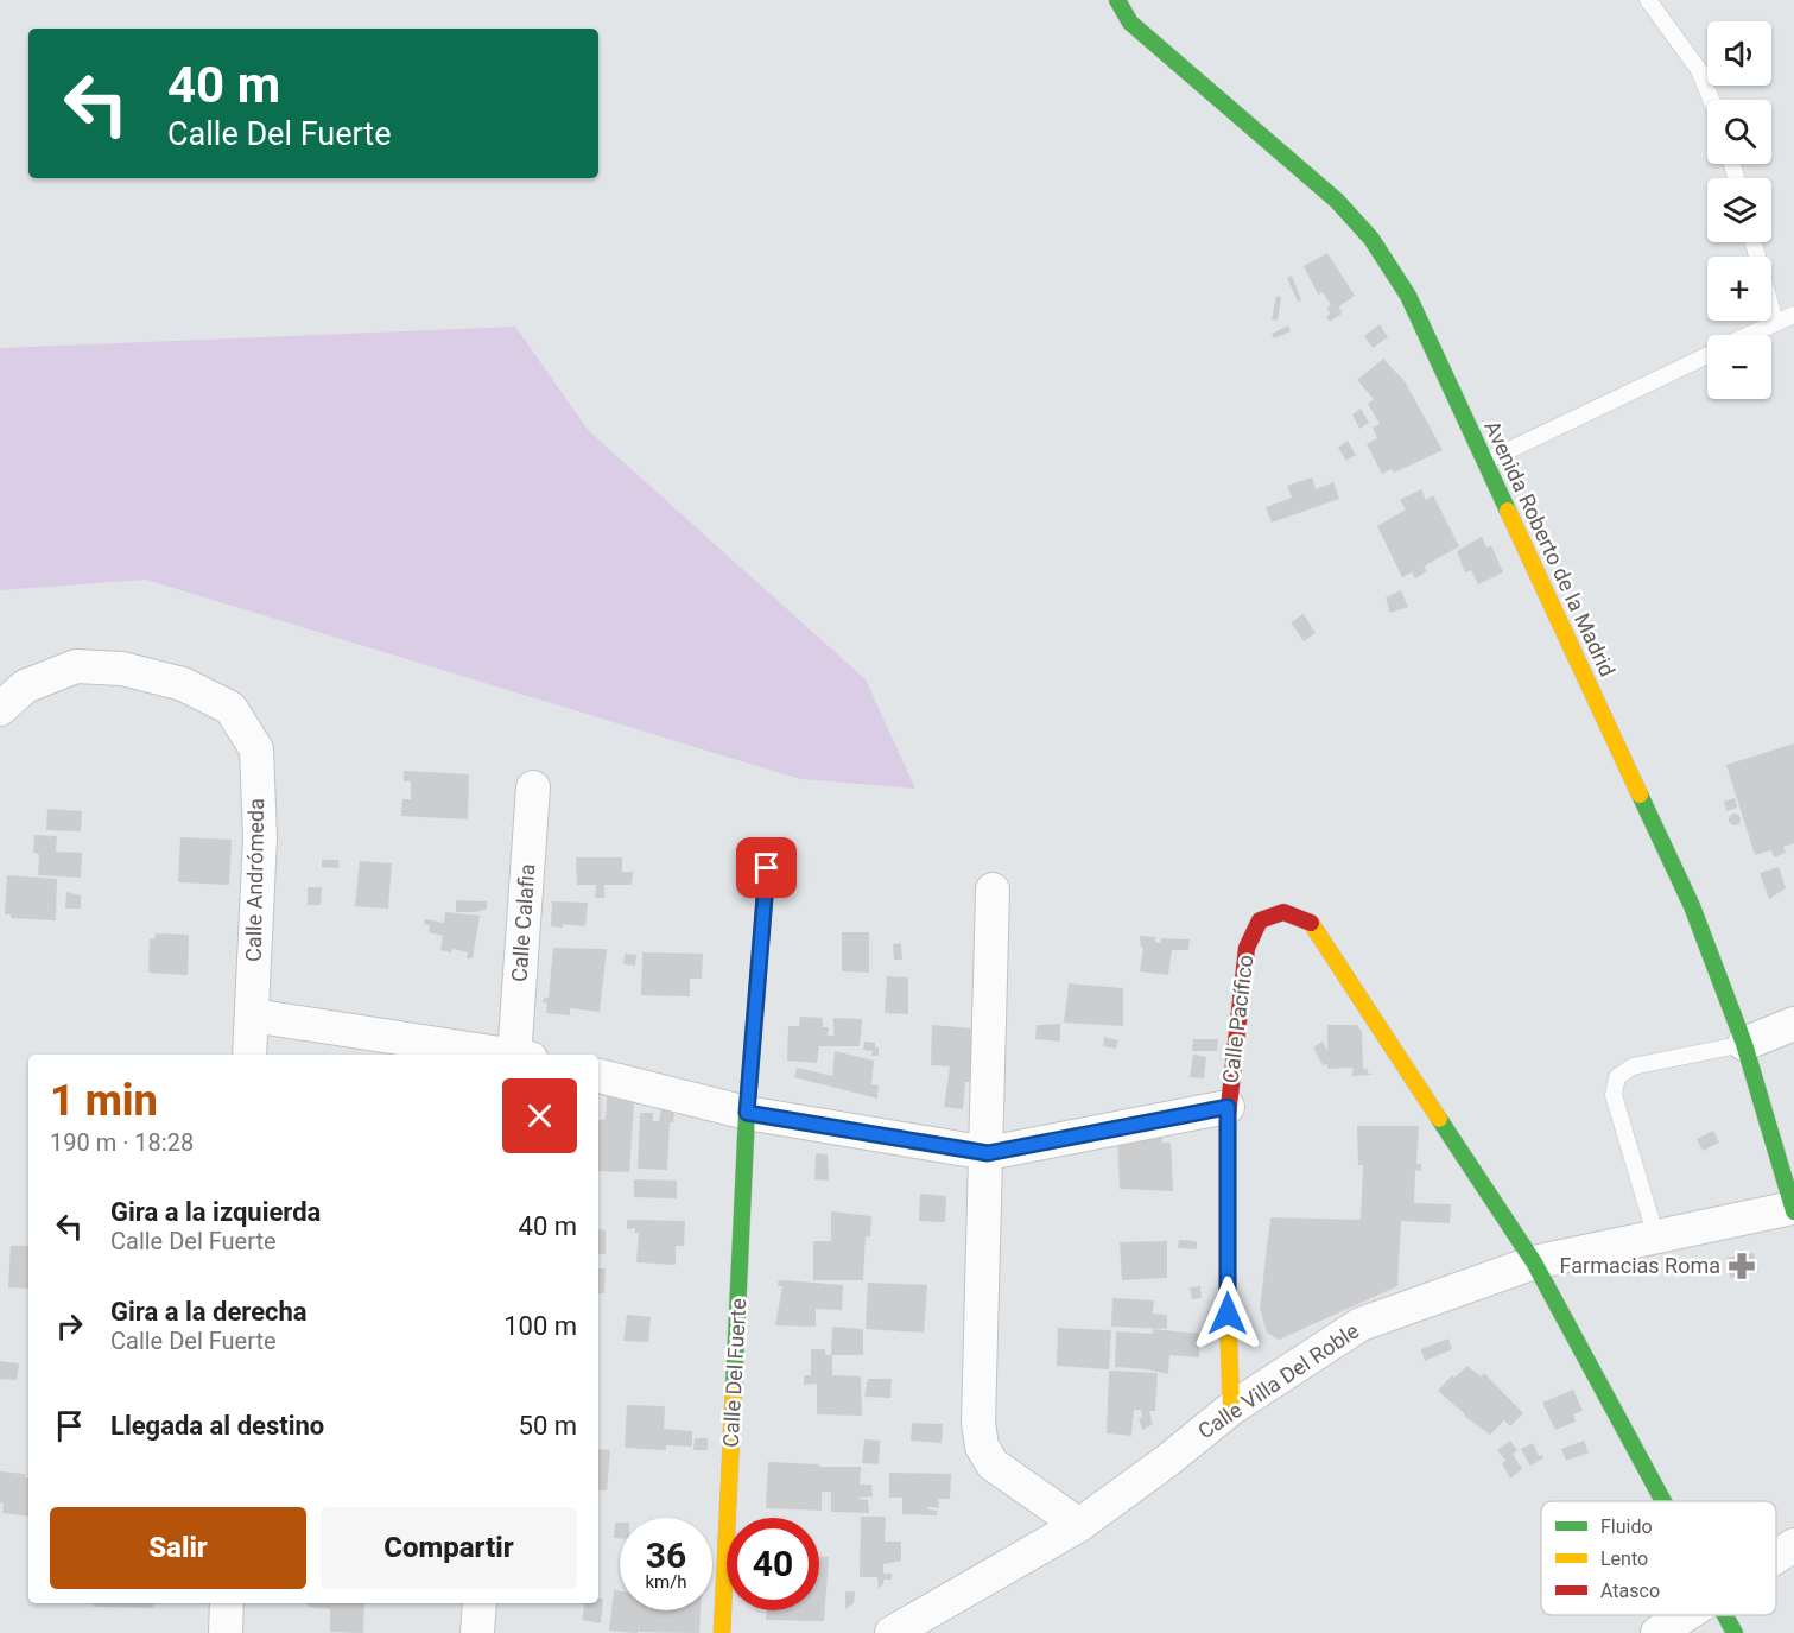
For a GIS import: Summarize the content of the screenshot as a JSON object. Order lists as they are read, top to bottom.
{
  "streets": {
    "street": [
      "Avenida Roberto de la Madrid",
      "Calle Andrómeda",
      "Calle Calafia",
      "Calle Pacífico",
      "Calle Del Fuerte",
      "Calle Villa Del Roble"
    ]
  },
  "crossings": [
    ["Avenida Roberto de la Madrid", "Calle Villa Del Roble"],
    ["Calle Pacífico", "Calle Villa Del Roble"]
  ],
  "places": {
    "pharmacy": ["Farmacias Roma"]
  },
  "legend": ["Fluido", "Lento", "Atasco"],
  "page": {
    "map_buttons": ["+", "−"],
    "turn": ["40 m", "Calle Del Fuerte"],
    "heading": ["1 min", "190 m · 18:28"],
    "list": [
      {
        "name": "Gira a la izquierda",
        "note": "Calle Del Fuerte",
        "value": "40 m"
      },
      {
        "name": "Gira a la derecha",
        "note": "Calle Del Fuerte",
        "value": "100 m"
      },
      {
        "name": "Llegada al destino",
        "value": "50 m"
      }
    ],
    "buttons": ["Salir", "Compartir"],
    "speed": "36 km/h",
    "limit": "40"
  }
}
